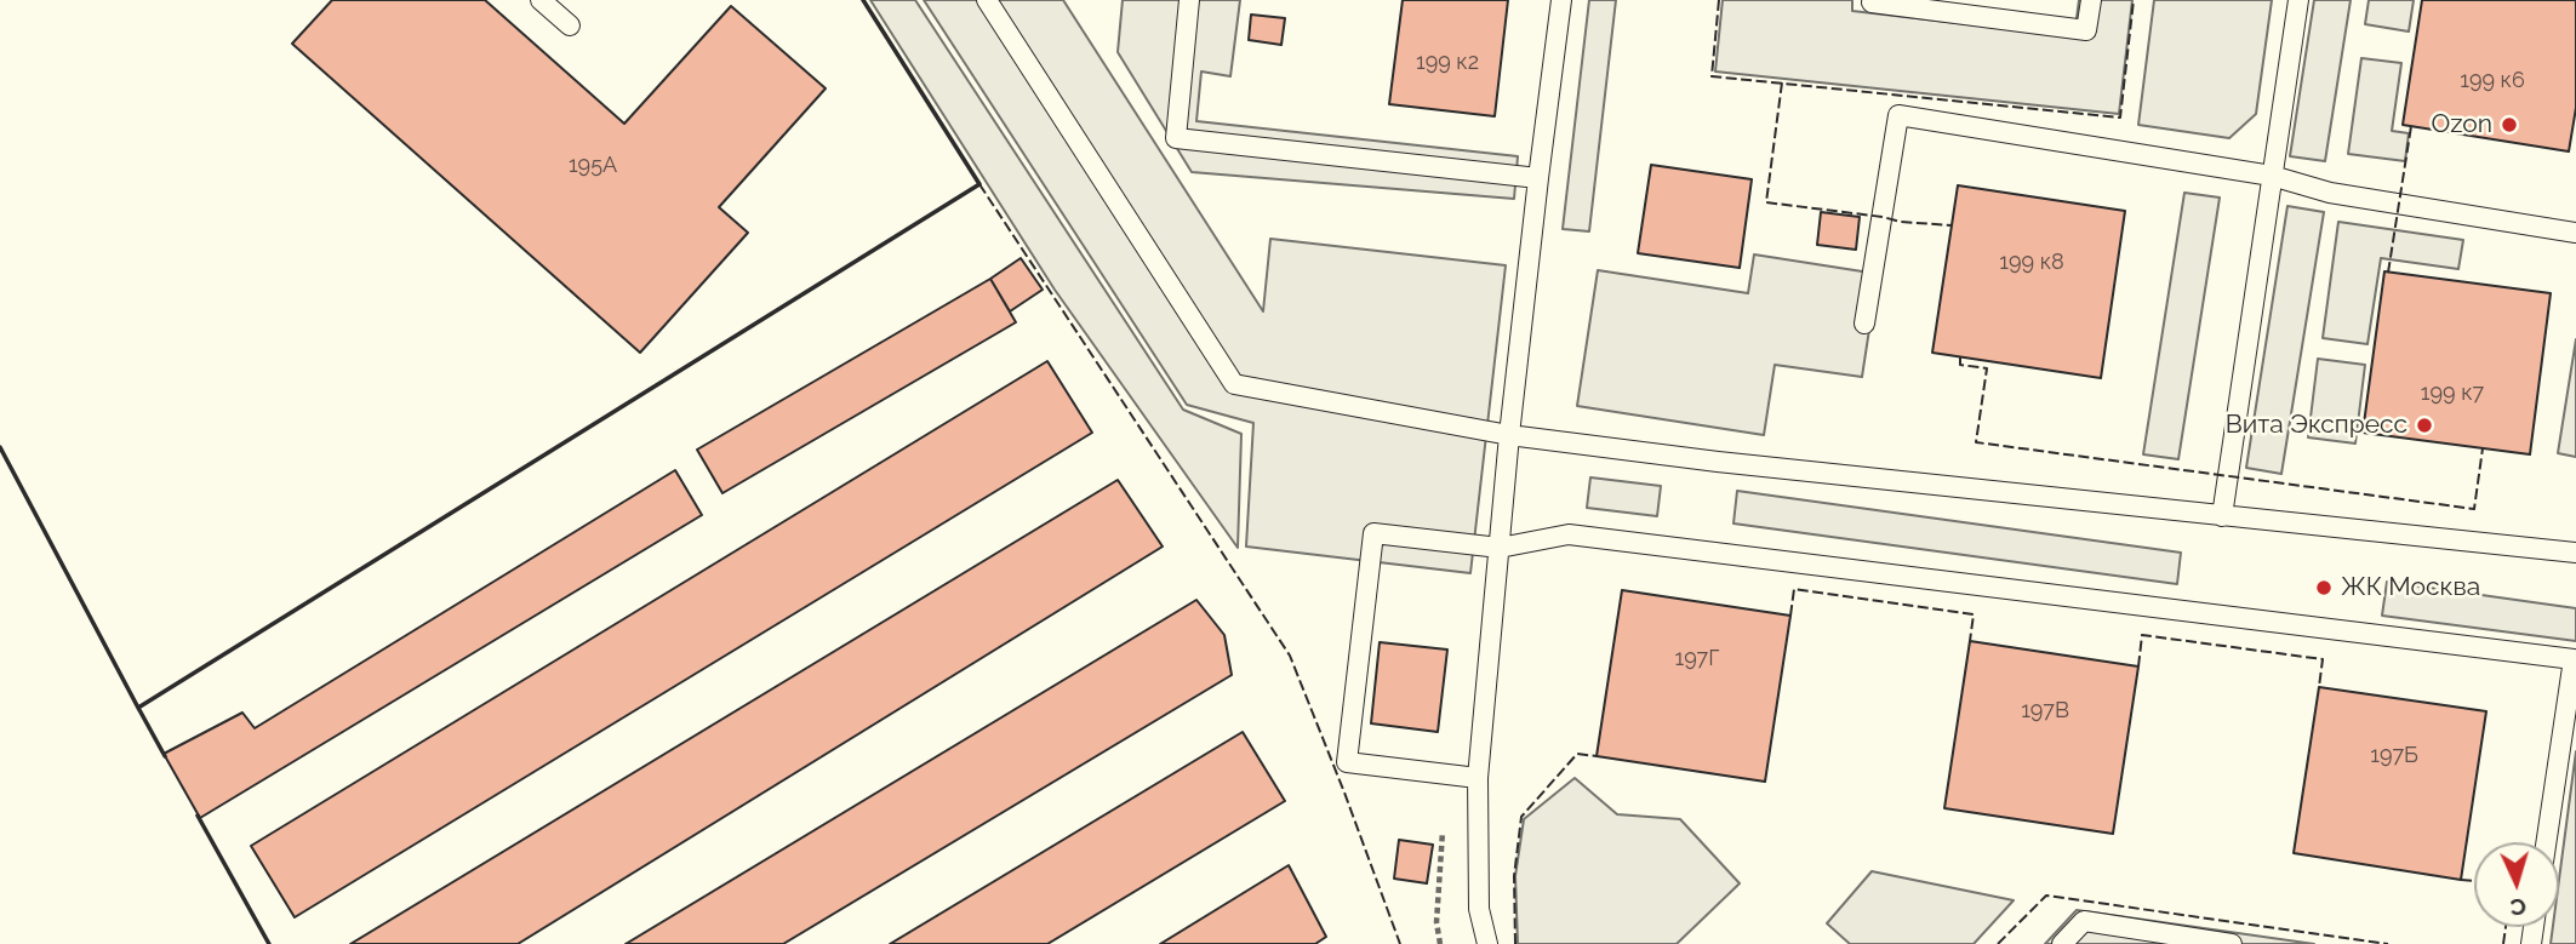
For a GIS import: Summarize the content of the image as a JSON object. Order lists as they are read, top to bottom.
{
  "places": ["Ozon", "Вита Экспресс", "ЖК Москва"],
  "house_numbers": [
    "199 к2",
    "199 к6",
    "195А",
    "199 к8",
    "199 к7",
    "197Г",
    "197В",
    "197Б"
  ],
  "north": "bottom"
}
